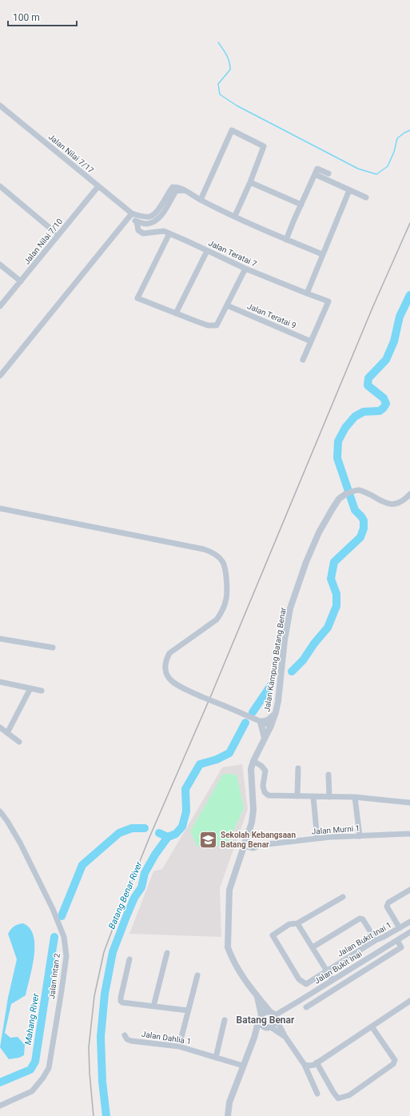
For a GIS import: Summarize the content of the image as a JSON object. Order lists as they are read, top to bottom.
{
  "streets": {
    "street": [
      "Jalan Nilai 7/17",
      "Jalan Nilai 7/10",
      "Jalan Teratai 7",
      "Jalan Teratai 9",
      "Jalan Kampung Batang Benar",
      "Jalan Murni 1",
      "Jalan Bukit Inai 1",
      "Jalan Bukit Inai",
      "Jalan Intan 2",
      "Jalan Dahlia 1"
    ]
  },
  "crossings": [
    ["Jalan Nilai 7/17", "Jalan Nilai 7/10"],
    ["Jalan Teratai 7", "Jalan Teratai 9"],
    ["Jalan Kampung Batang Benar", "Jalan Murni 1"],
    ["Jalan Kampung Batang Benar", "Jalan Bukit Inai"]
  ],
  "districts": ["Batang Benar"],
  "water": ["Batang Benar River", "Mahang River"],
  "places": {
    "school or university": ["Sekolah Kebangsaan Batang Benar"]
  },
  "scale_bar": "100 m"
}
